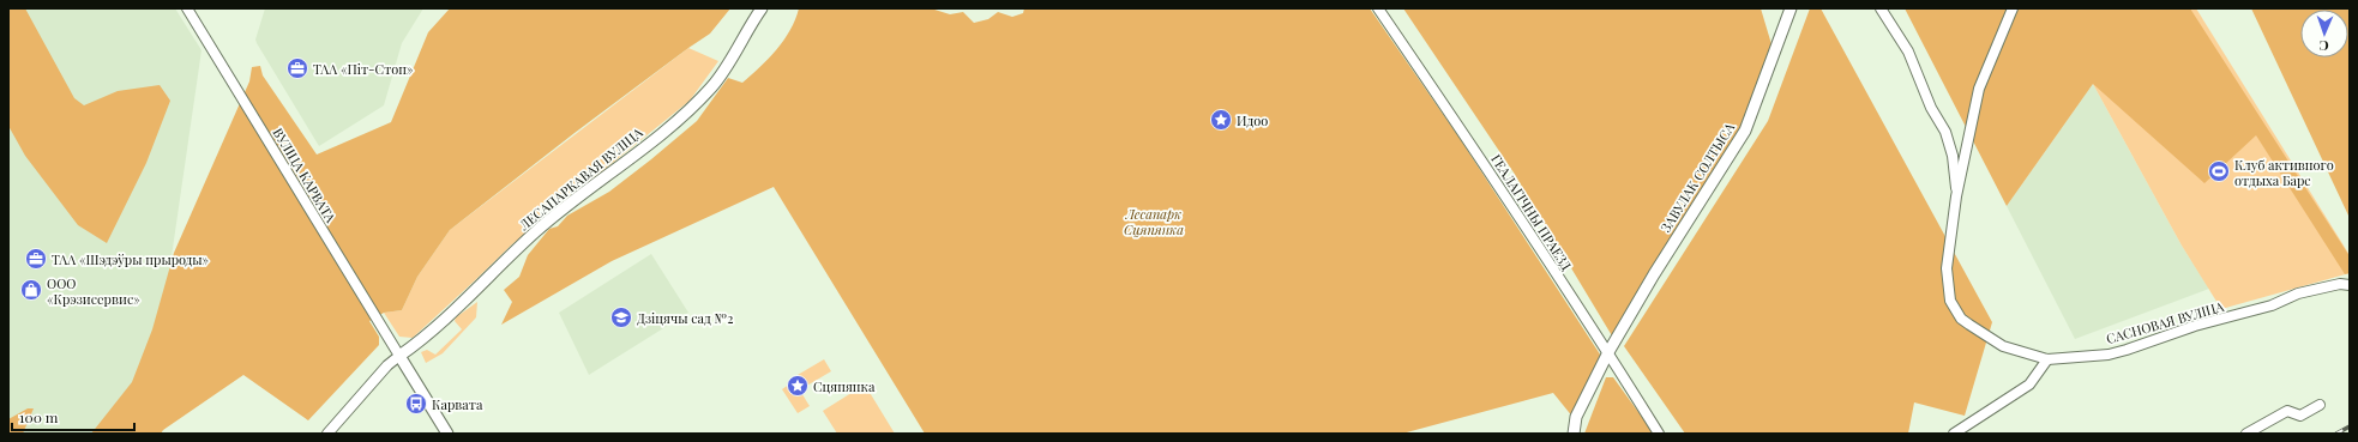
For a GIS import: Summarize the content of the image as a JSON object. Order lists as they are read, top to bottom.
{
  "streets": {
    "street": [
      "ВУЛІЦА КАРВАТА",
      "ЗАВУЛАК СОЛТЫСА",
      "ЛЕСАПАРКАВАЯ ВУЛІЦА",
      "ГЕАЛАГІЧНЫ ПРАЕЗД",
      "САСНОВАЯ ВУЛІЦА"
    ]
  },
  "crossings": [
    ["ВУЛІЦА КАРВАТА", "ЛЕСАПАРКАВАЯ ВУЛІЦА"],
    ["ЗАВУЛАК СОЛТЫСА", "ГЕАЛАГІЧНЫ ПРАЕЗД"]
  ],
  "parks": ["Лесапарк Сцяпянка"],
  "places": {
    "office": ["ТАА «Піт-Стоп»", "ТАА «Шэдэўры прыроды»"],
    "place": ["Идоо", "Сцяпянка"],
    "sports": ["Клуб активного отдыха Барс"],
    "shop": ["ООО «Крэзисервис»"],
    "school or university": ["Дзіцячы сад №2"],
    "bus stop": ["Карвата"]
  },
  "scale_bar": "100 m",
  "north": "bottom"
}
